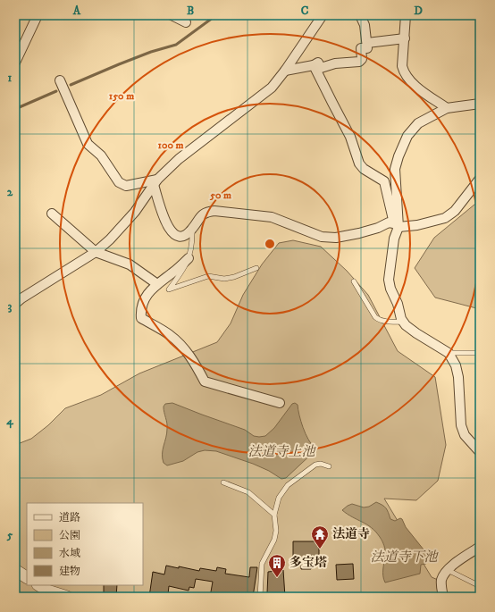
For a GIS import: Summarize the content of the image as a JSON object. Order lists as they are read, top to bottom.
{
  "water": ["法道寺上池", "法道寺下池"],
  "places": {
    "temple": ["法道寺"],
    "building": ["多宝塔"]
  },
  "legend": [
    "道路",
    "公園",
    "水域",
    "建物"
  ],
  "grid": {
    "columns": [
      "A",
      "B",
      "C",
      "D"
    ],
    "rows": [
      "1",
      "2",
      "3",
      "4",
      "5"
    ]
  },
  "rings": ["150 m", "100 m", "50 m"]
}
